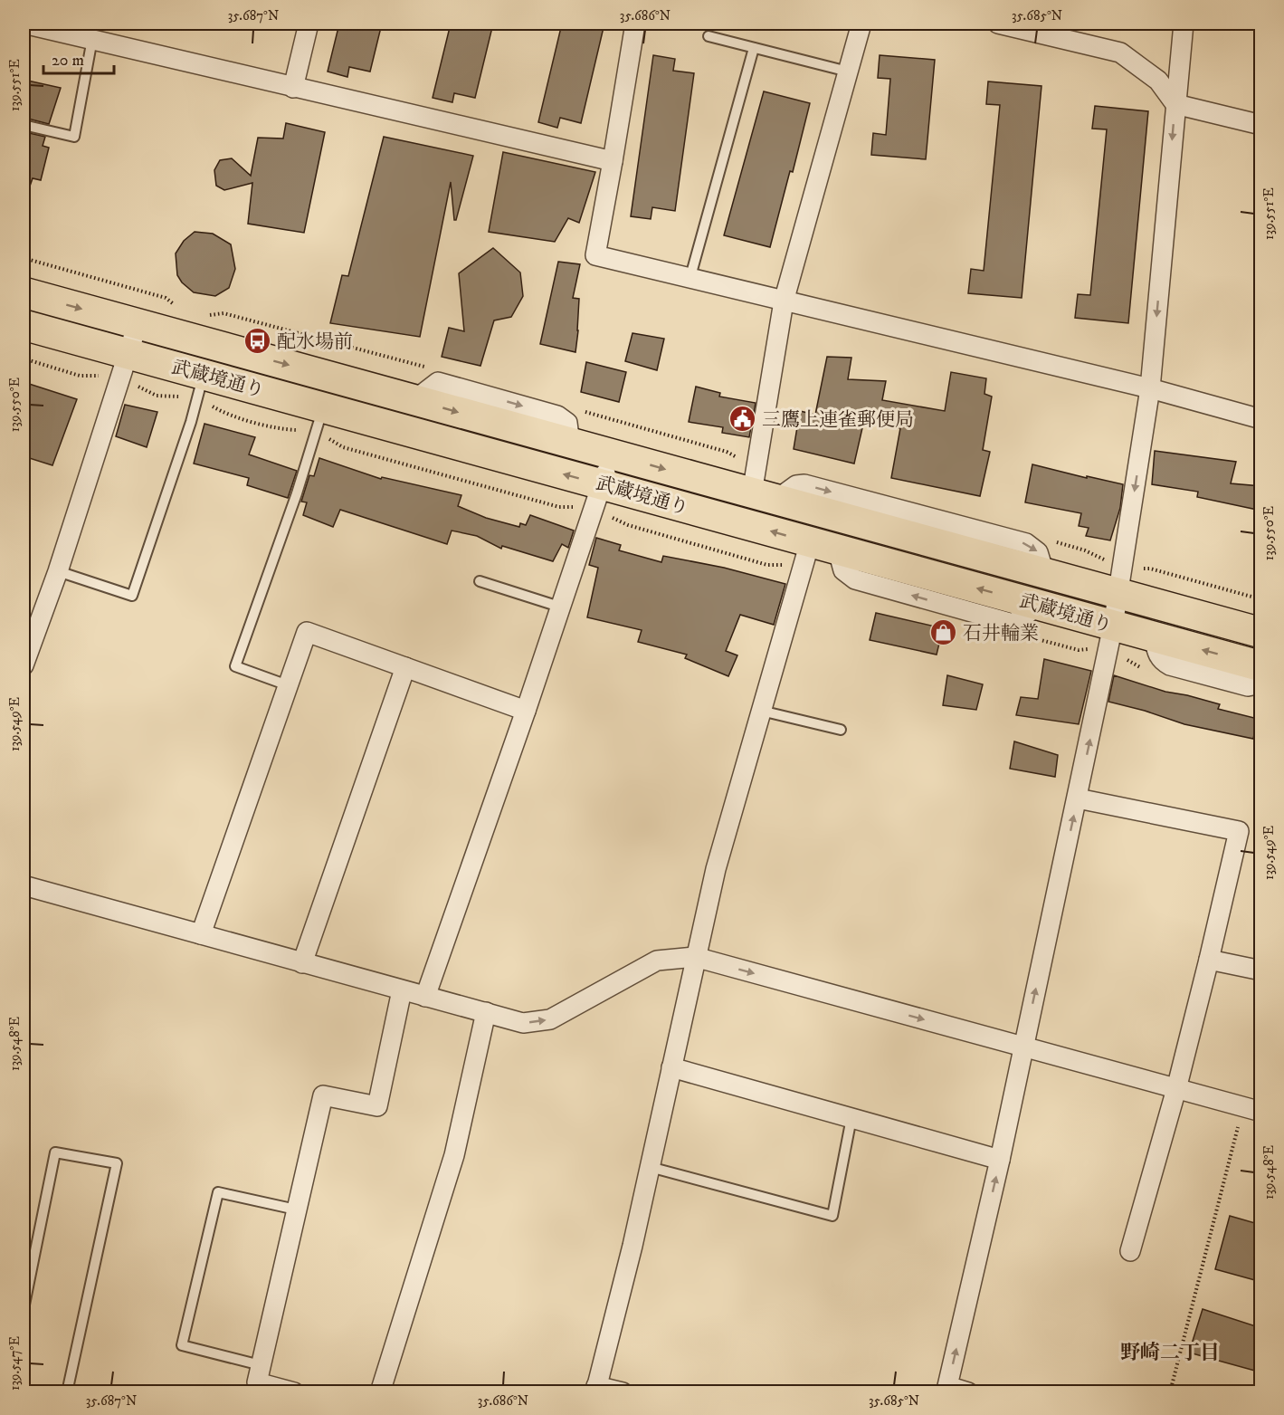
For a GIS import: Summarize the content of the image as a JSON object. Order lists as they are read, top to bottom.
{
  "streets": {
    "main road": ["武蔵境通り"]
  },
  "districts": ["野崎二丁目"],
  "places": {
    "bus stop": ["配水場前"],
    "public building": ["三鷹上連雀郵便局"],
    "shop": ["石井輪業"]
  },
  "scale_bar": "20 m",
  "coordinates": [
    "35.687°N",
    "35.686°N",
    "35.685°N",
    "139.551°E",
    "139.550°E",
    "139.549°E",
    "139.548°E",
    "139.547°E"
  ]
}
